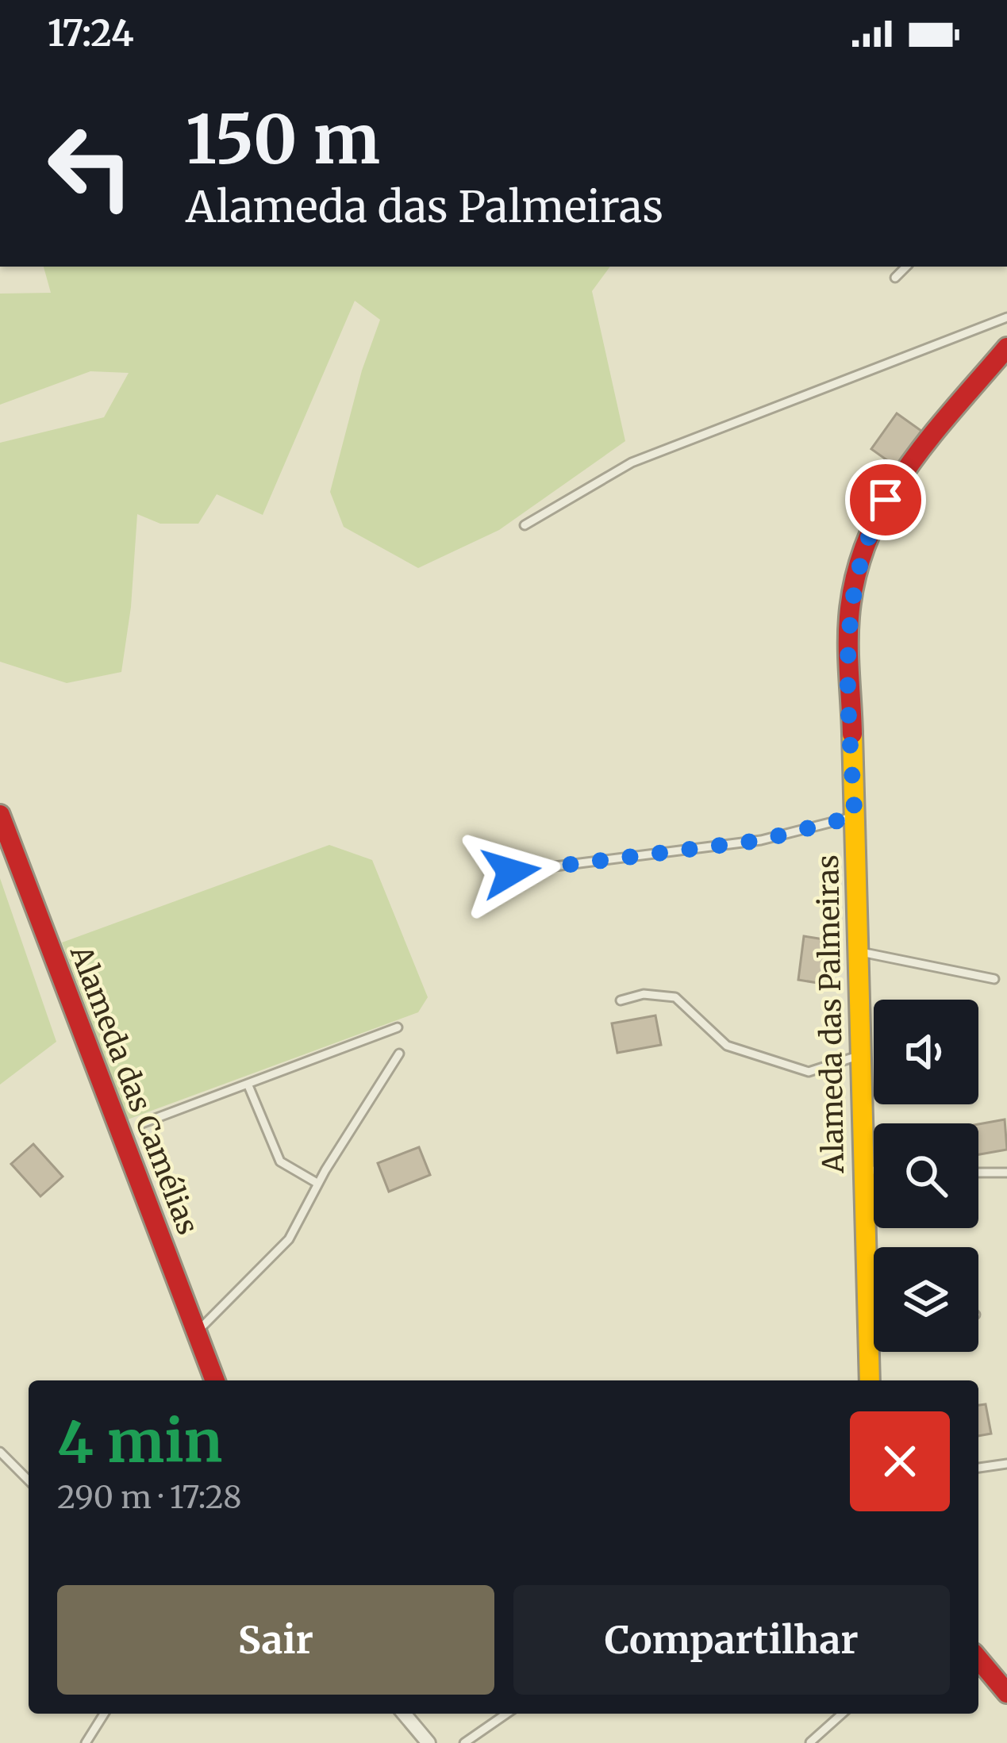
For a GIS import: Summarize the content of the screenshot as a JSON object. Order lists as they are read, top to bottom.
{
  "streets": {
    "street": ["Alameda das Palmeiras", "Alameda das Camélias"]
  },
  "page": {
    "status": "17:24",
    "turn": ["150 m", "Alameda das Palmeiras"],
    "heading": ["4 min", "290 m · 17:28"],
    "buttons": ["Sair", "Compartilhar"]
  }
}
